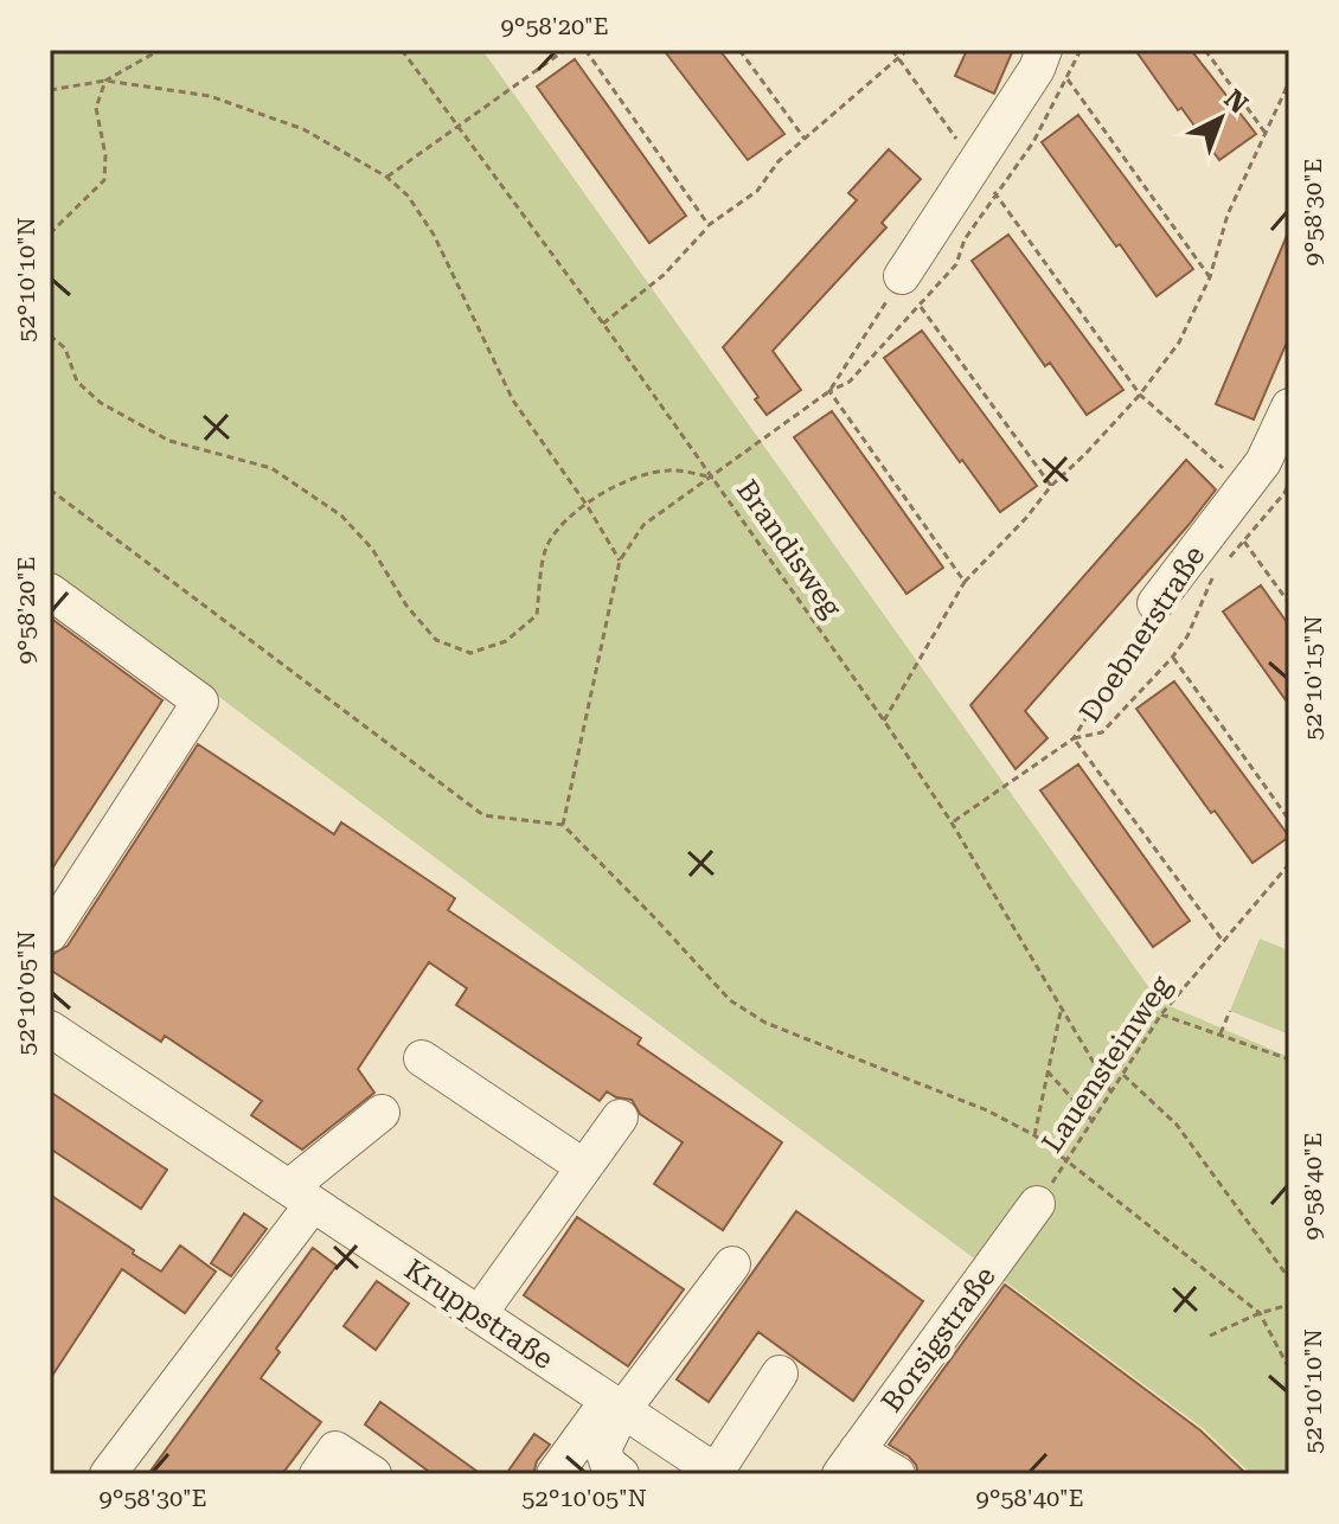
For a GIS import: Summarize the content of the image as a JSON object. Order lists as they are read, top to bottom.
{
  "streets": {
    "street": ["Doebnerstraße", "Kruppstraße", "Borsigstraße"],
    "path": ["Brandisweg", "Lauensteinweg"]
  },
  "crossings": [
    ["Brandisweg", "Doebnerstraße"],
    ["Brandisweg", "Lauensteinweg"],
    ["Lauensteinweg", "Borsigstraße"]
  ],
  "north": "top right",
  "coordinates": [
    "9°58'20\"E",
    "9°58'30\"E",
    "52°10'10\"N",
    "52°10'15\"N",
    "52°10'05\"N",
    "9°58'40\"E"
  ]
}
